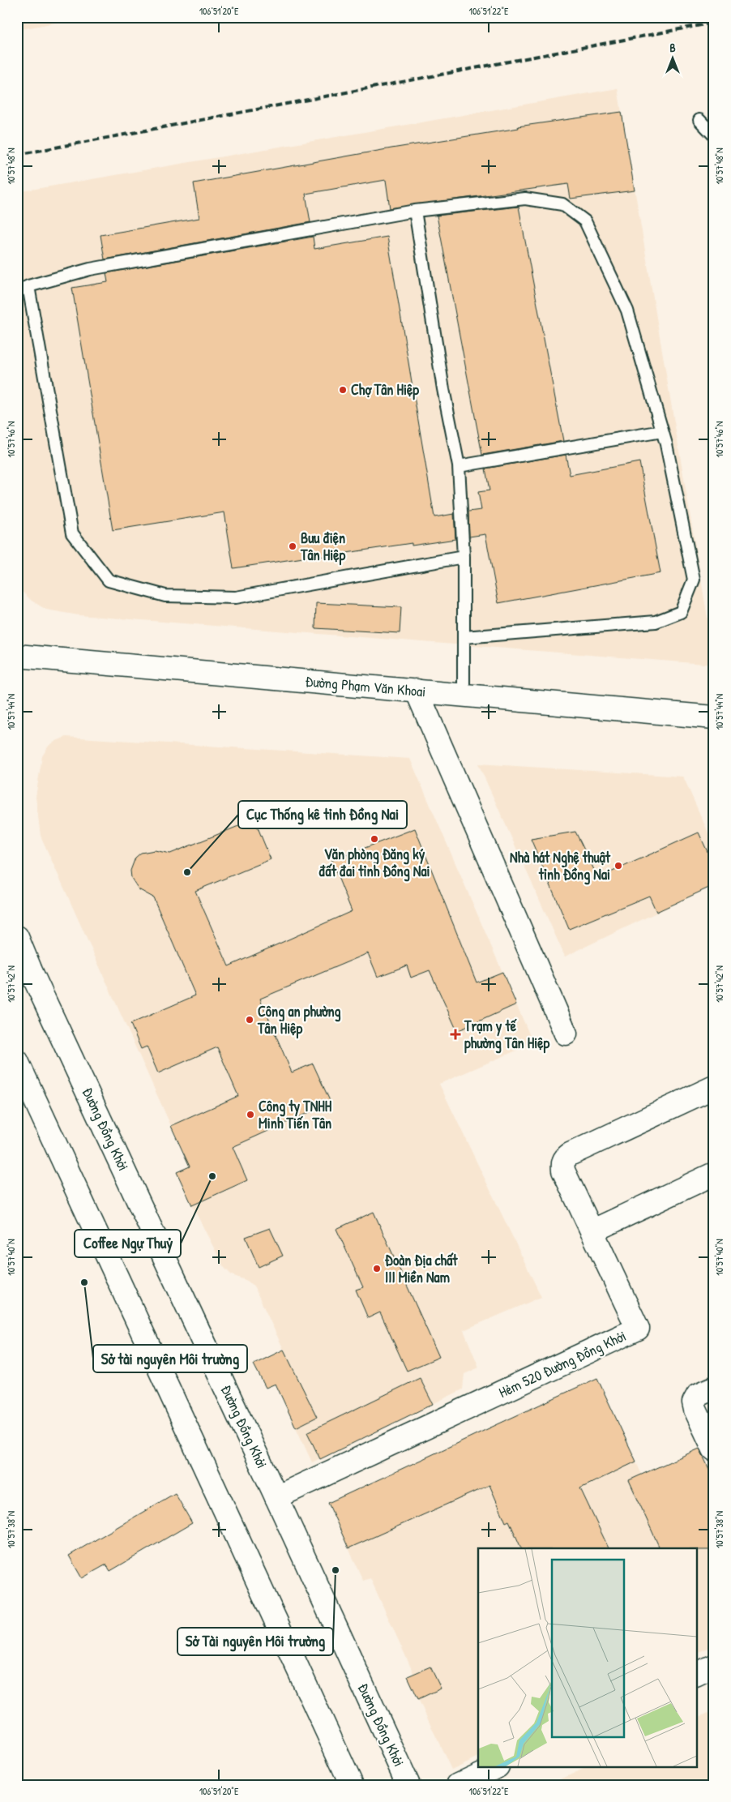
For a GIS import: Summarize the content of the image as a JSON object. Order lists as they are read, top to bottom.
{
  "streets": {
    "street": ["Đường Phạm Văn Khoai", "Đường Đồng Khởi", "Hẻm 520 Đường Đồng Khởi"]
  },
  "crossings": [
    ["Đường Đồng Khởi", "Hẻm 520 Đường Đồng Khởi"]
  ],
  "places": {
    "other": [
      "Chợ Tân Hiệp",
      "Bưu điện Tân Hiệp",
      "Văn phòng Đăng ký đất đai tỉnh Đồng Nai",
      "Nhà hát Nghệ thuật tỉnh Đồng Nai",
      "Cục Thống kê tỉnh Đồng Nai",
      "Công an phường Tân Hiệp",
      "Công ty TNHH Minh Tiến Tân",
      "Coffee Ngự Thuỷ",
      "Đoàn Địa chất III Miền Nam",
      "Sở tài nguyên Môi trường",
      "Sở Tài nguyên Môi trường"
    ],
    "health": ["Trạm y tế phường Tân Hiệp"]
  },
  "north": "top",
  "coordinates": [
    "106°51'20\"E",
    "106°51'22\"E",
    "10°57'48\"N",
    "10°57'46\"N",
    "10°57'44\"N",
    "10°57'42\"N",
    "10°57'40\"N",
    "10°57'38\"N"
  ]
}
